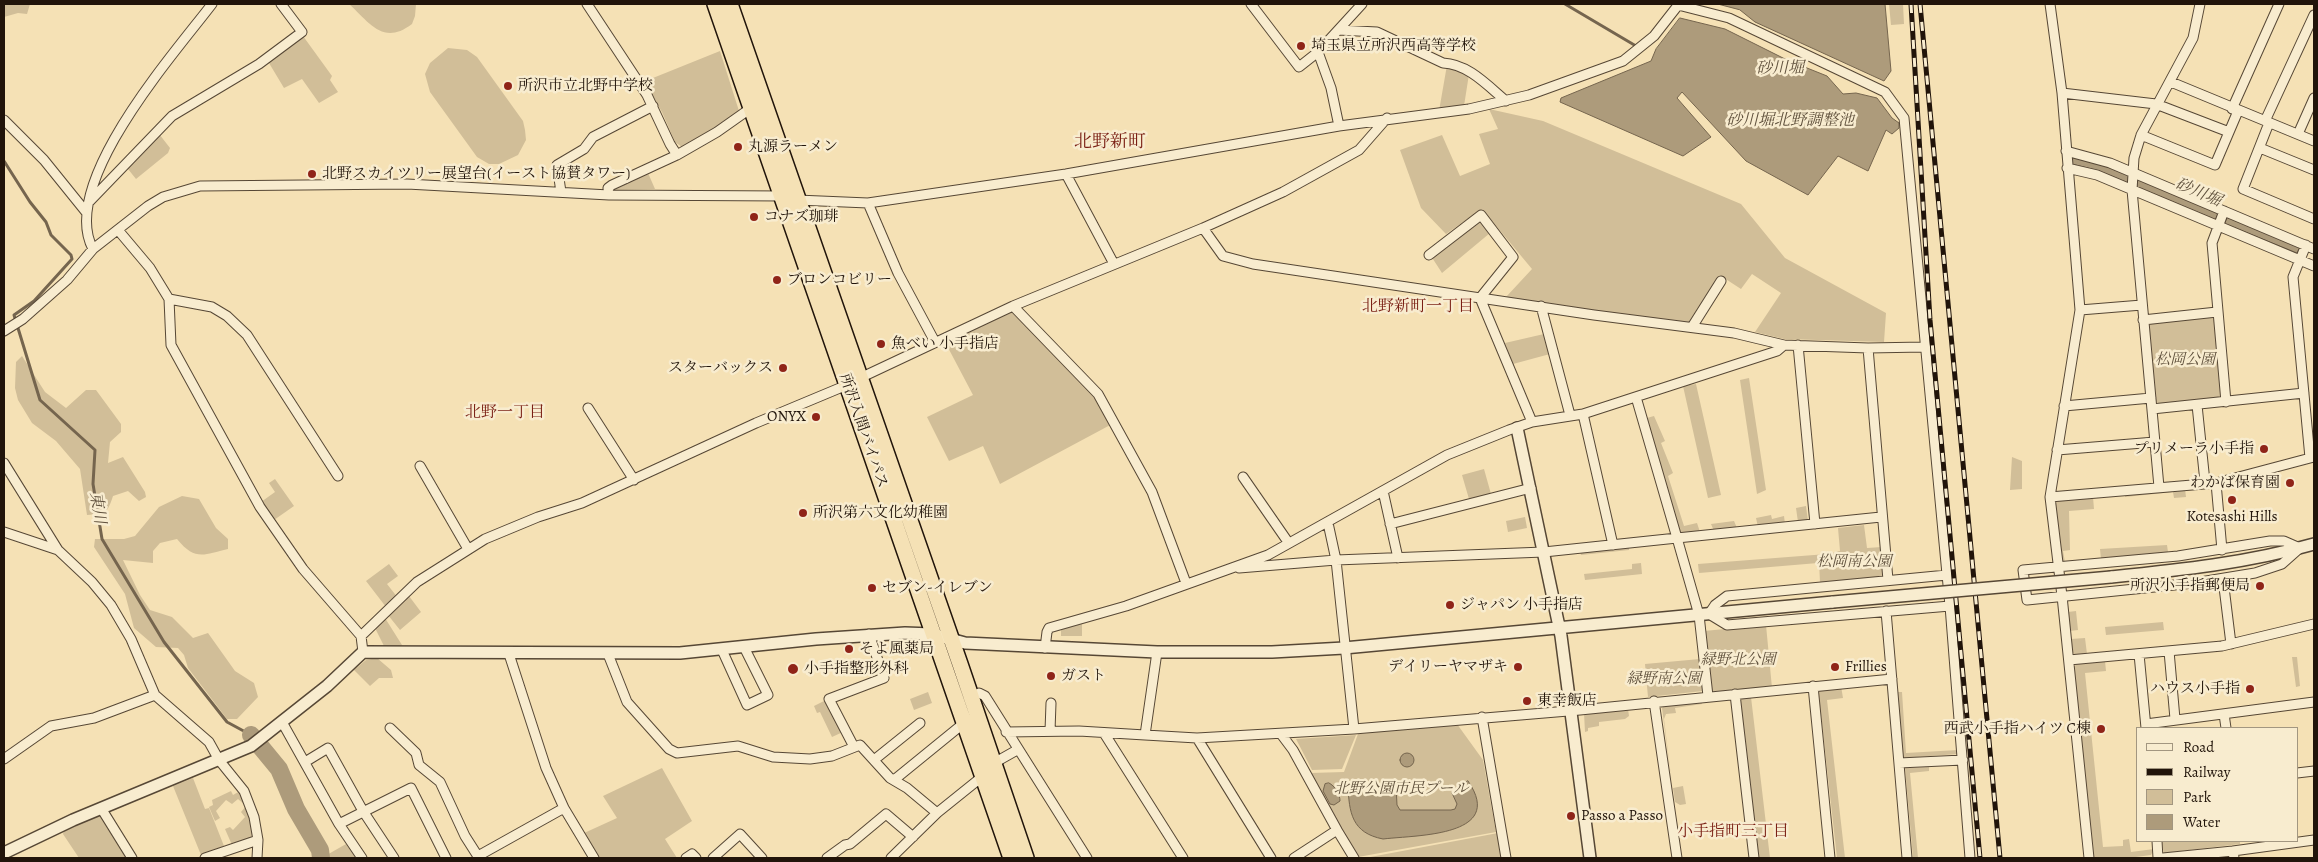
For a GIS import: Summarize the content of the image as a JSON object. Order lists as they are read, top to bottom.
{
  "streets": {
    "highway": ["所沢入間バイパス"]
  },
  "districts": [
    "北野新町",
    "北野新町一丁目",
    "北野一丁目",
    "小手指町三丁目"
  ],
  "water": ["砂川堀", "砂川堀北野調整池", "東川"],
  "parks": [
    "松岡公園",
    "松岡南公園",
    "緑野北公園",
    "緑野南公園",
    "北野公園市民プール"
  ],
  "places": [
    "埼玉県立所沢西高等学校",
    "所沢市立北野中学校",
    "丸源ラーメン",
    "北野スカイツリー展望台(イースト協賛タワー)",
    "コナズ珈琲",
    "ブロンコビリー",
    "魚べい 小手指店",
    "スターバックス",
    "ONYX",
    "プリメーラ小手指",
    "わかば保育園",
    "Kotesashi Hills",
    "所沢第六文化幼稚園",
    "所沢小手指郵便局",
    "セブン-イレブン",
    "ジャパン 小手指店",
    "そよ風薬局",
    "デイリーヤマザキ",
    "Frillies",
    "小手指整形外科",
    "ガスト",
    "ハウス小手指",
    "東幸飯店",
    "西武小手指ハイツ C棟",
    "Passo a Passo"
  ],
  "legend": [
    "Road",
    "Railway",
    "Park",
    "Water"
  ]
}
